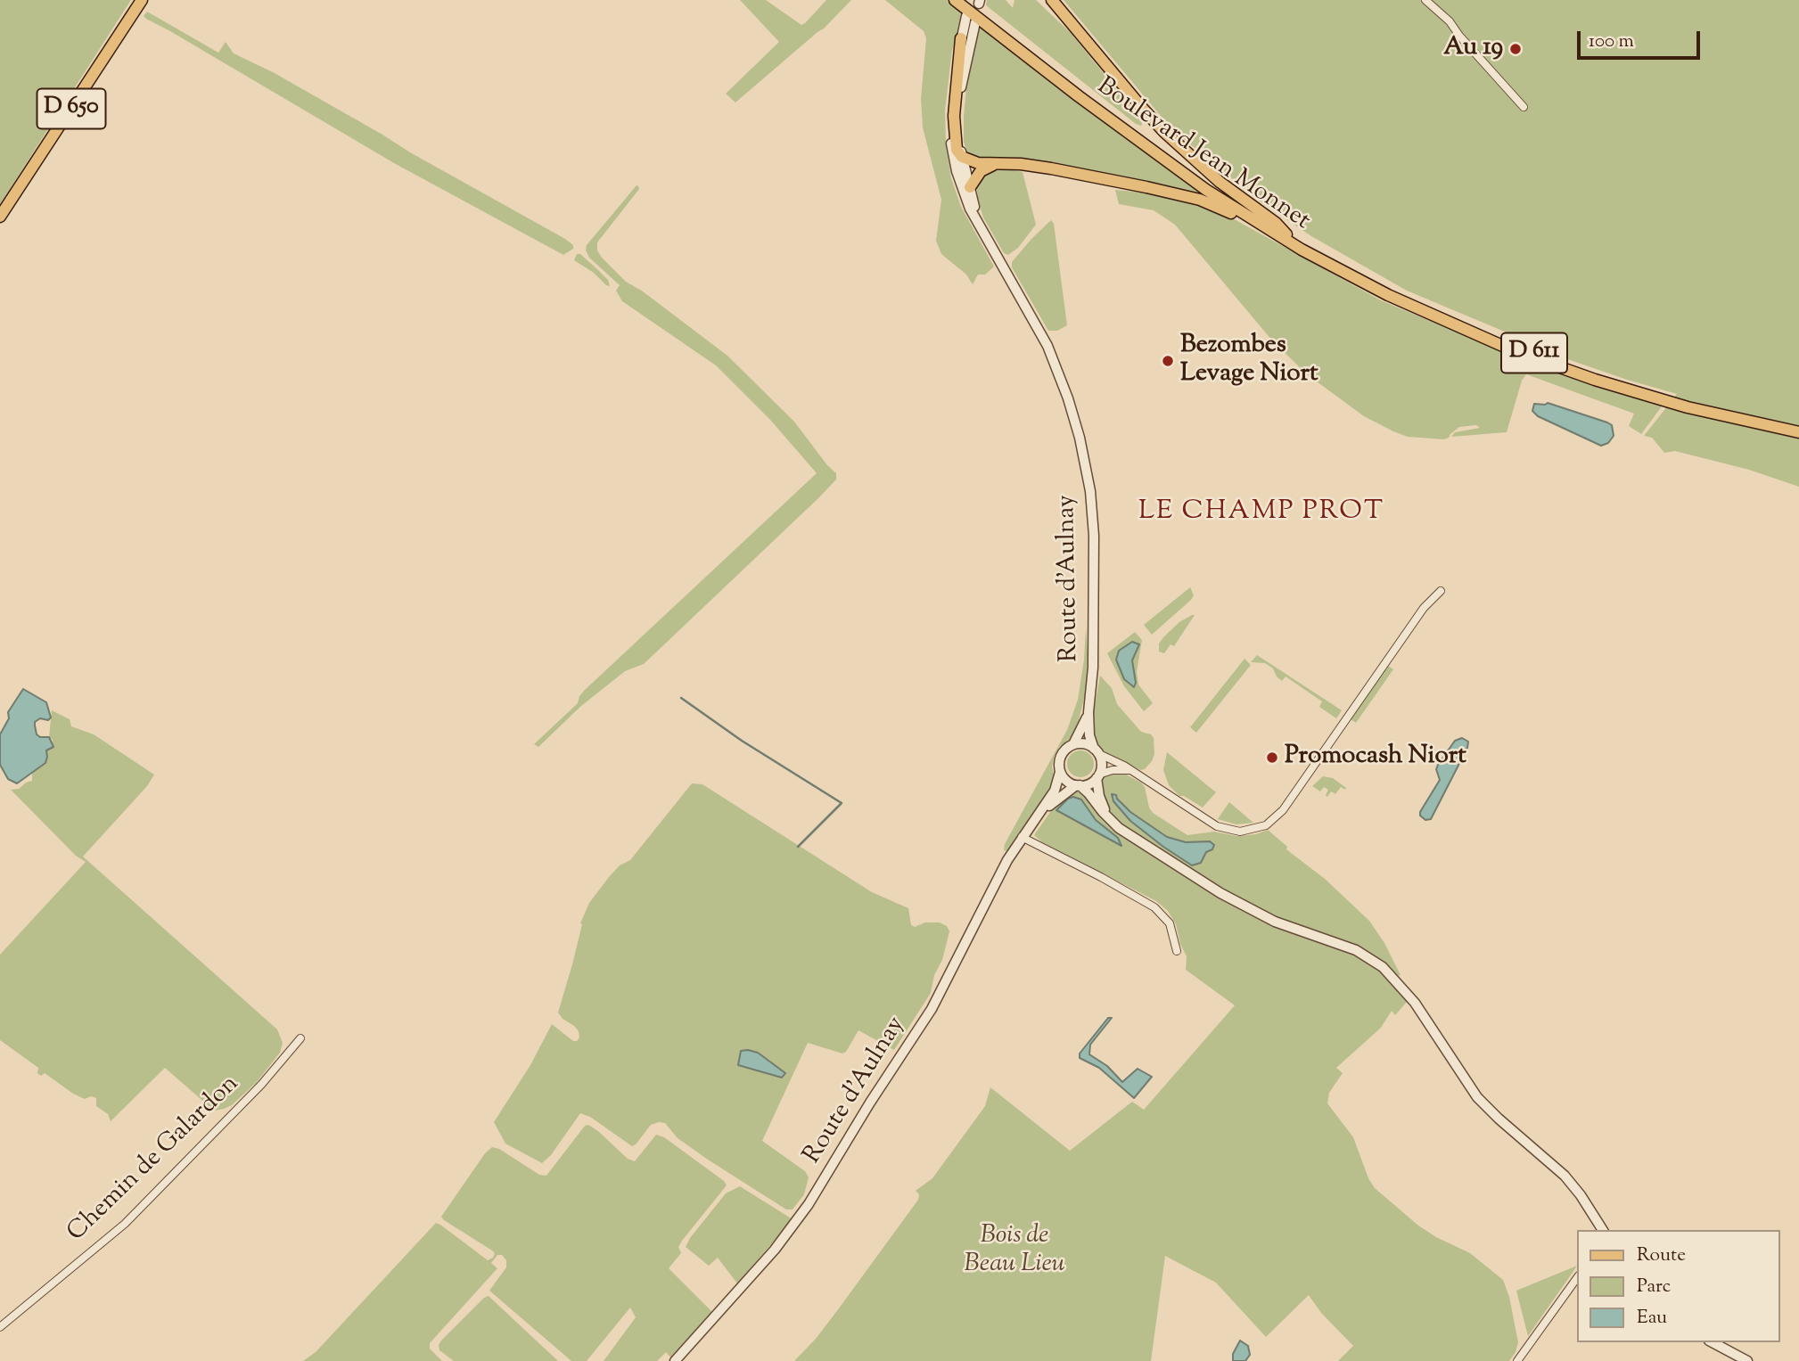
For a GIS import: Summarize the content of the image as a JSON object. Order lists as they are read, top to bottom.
{
  "streets": {
    "main road": ["D 650", "Boulevard Jean Monnet", "D 611"],
    "street": ["Route d'Aulnay", "Chemin de Galardon"]
  },
  "districts": ["LE CHAMP PROT"],
  "parks": ["Bois de Beau Lieu"],
  "places": ["Au 19", "Bezombes Levage Niort", "Promocash Niort"],
  "legend": ["Route", "Parc", "Eau"],
  "scale_bar": "100 m"
}
